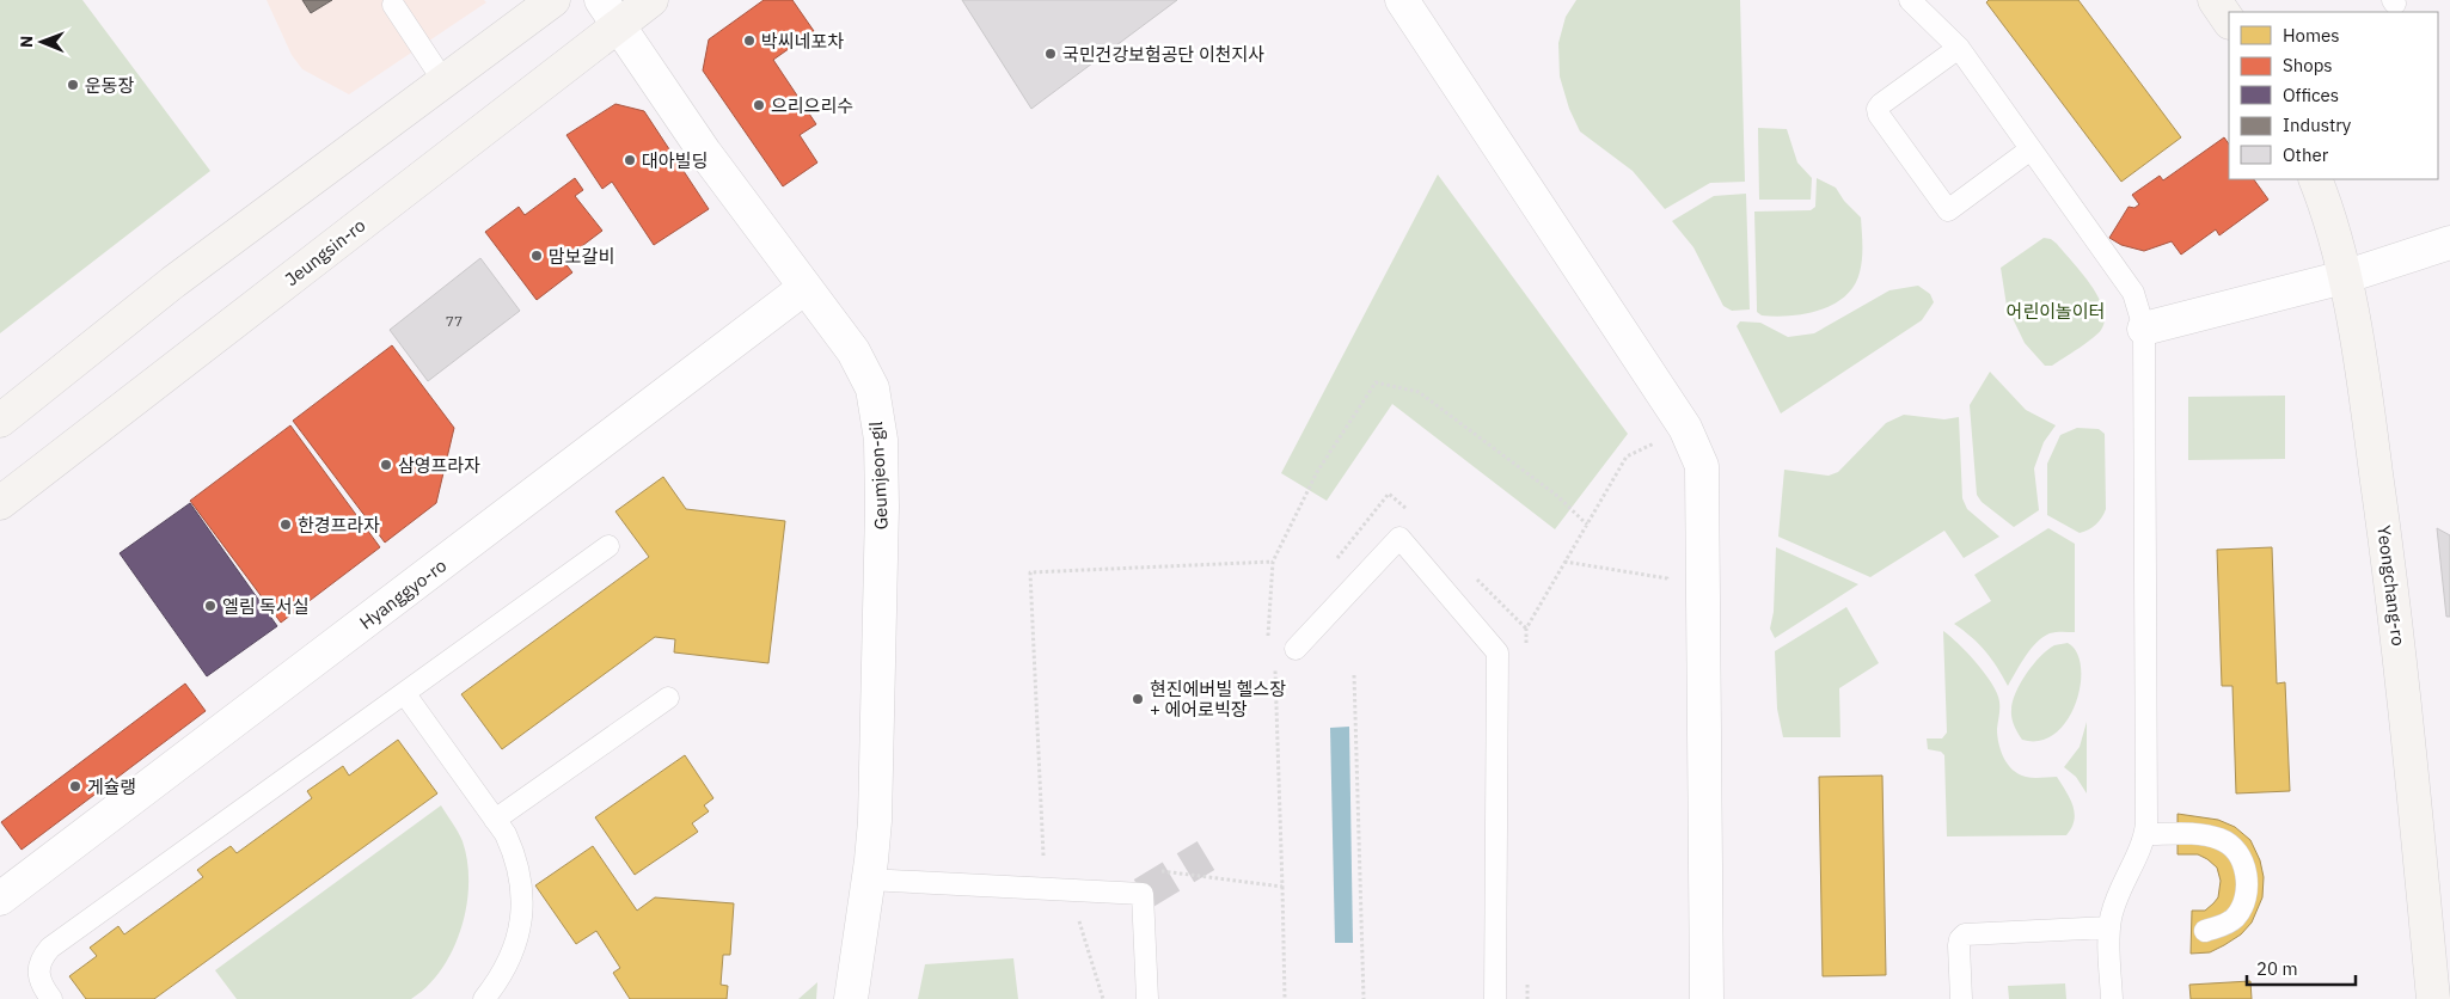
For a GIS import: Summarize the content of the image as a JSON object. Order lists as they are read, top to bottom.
{
  "streets": {
    "main road": ["Jeungsin-ro", "Yeongchang-ro"],
    "street": ["Geumjeon-gil", "Hyanggyo-ro"]
  },
  "crossings": [
    ["Jeungsin-ro", "Geumjeon-gil"],
    ["Geumjeon-gil", "Hyanggyo-ro"]
  ],
  "parks": ["어린이놀이터"],
  "places": [
    "박씨네포차",
    "국민건강보험공단 이천지사",
    "운동장",
    "으리으리수",
    "대아빌딩",
    "맘보갈비",
    "삼영프라자",
    "한경프라자",
    "엘림 독서실",
    "현진에버빌 헬스장 + 에어로빅장",
    "게슐랭"
  ],
  "house_numbers": ["77"],
  "legend": [
    "Homes",
    "Shops",
    "Offices",
    "Industry",
    "Other"
  ],
  "scale_bar": "20 m",
  "north": "left"
}
